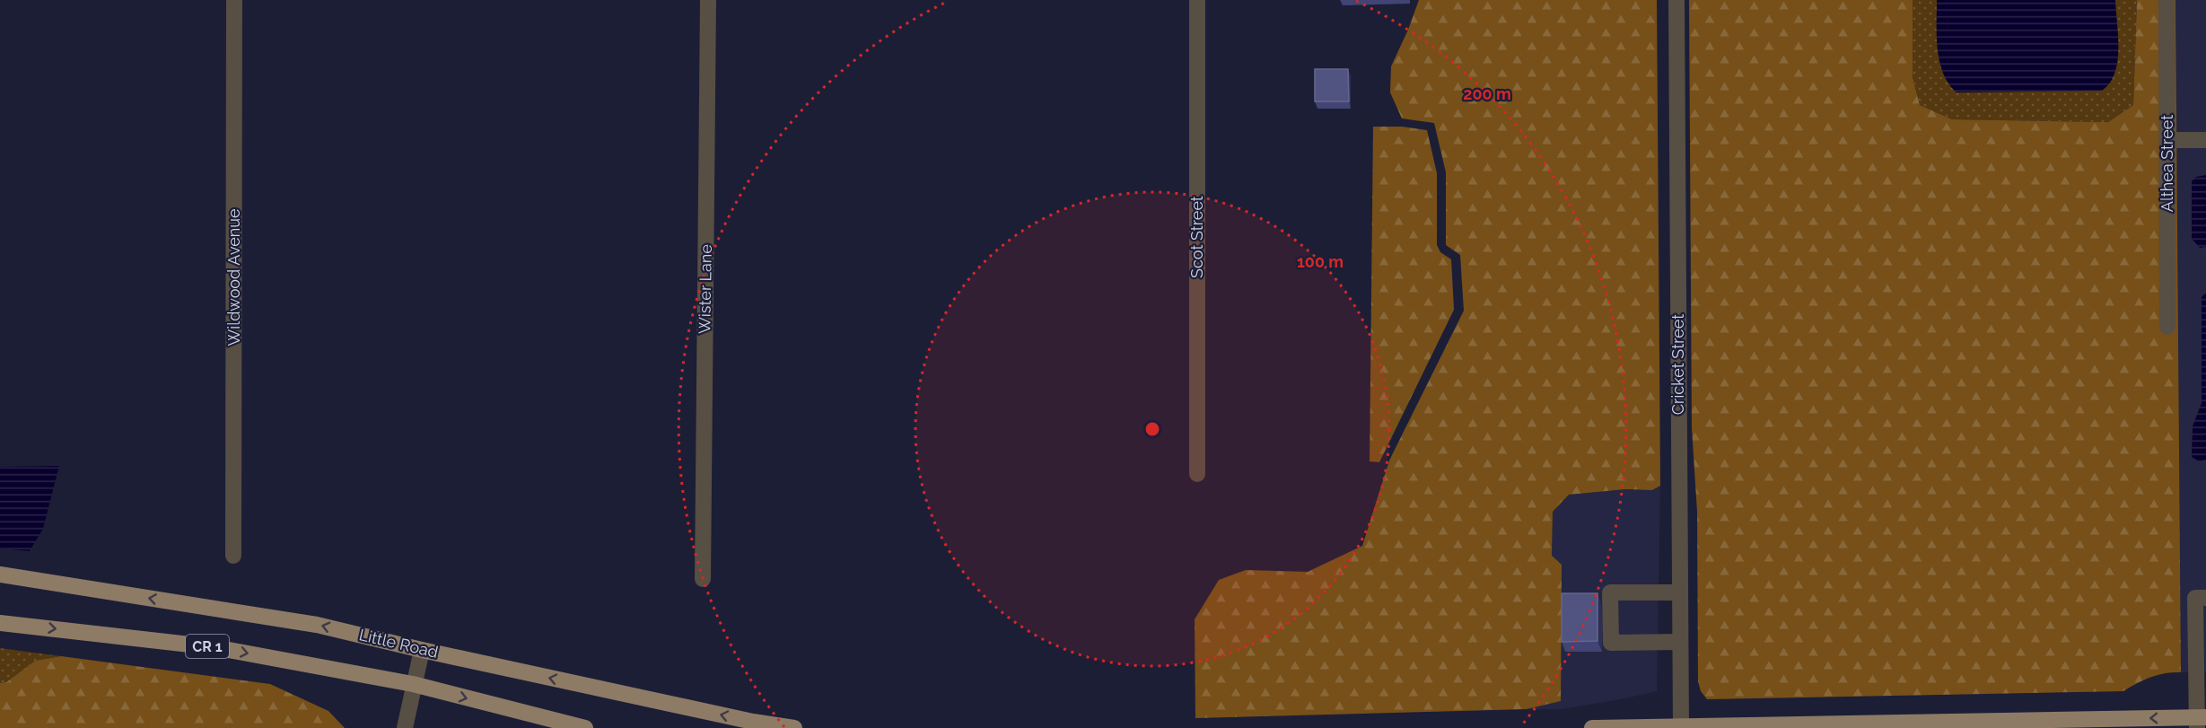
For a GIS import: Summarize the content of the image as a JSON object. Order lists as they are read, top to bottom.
{
  "streets": {
    "main road": ["Little Road", "CR 1"],
    "street": [
      "Althea Street",
      "Scot Street",
      "Wildwood Avenue",
      "Wister Lane",
      "Cricket Street"
    ]
  },
  "rings": ["200 m", "100 m"]
}
